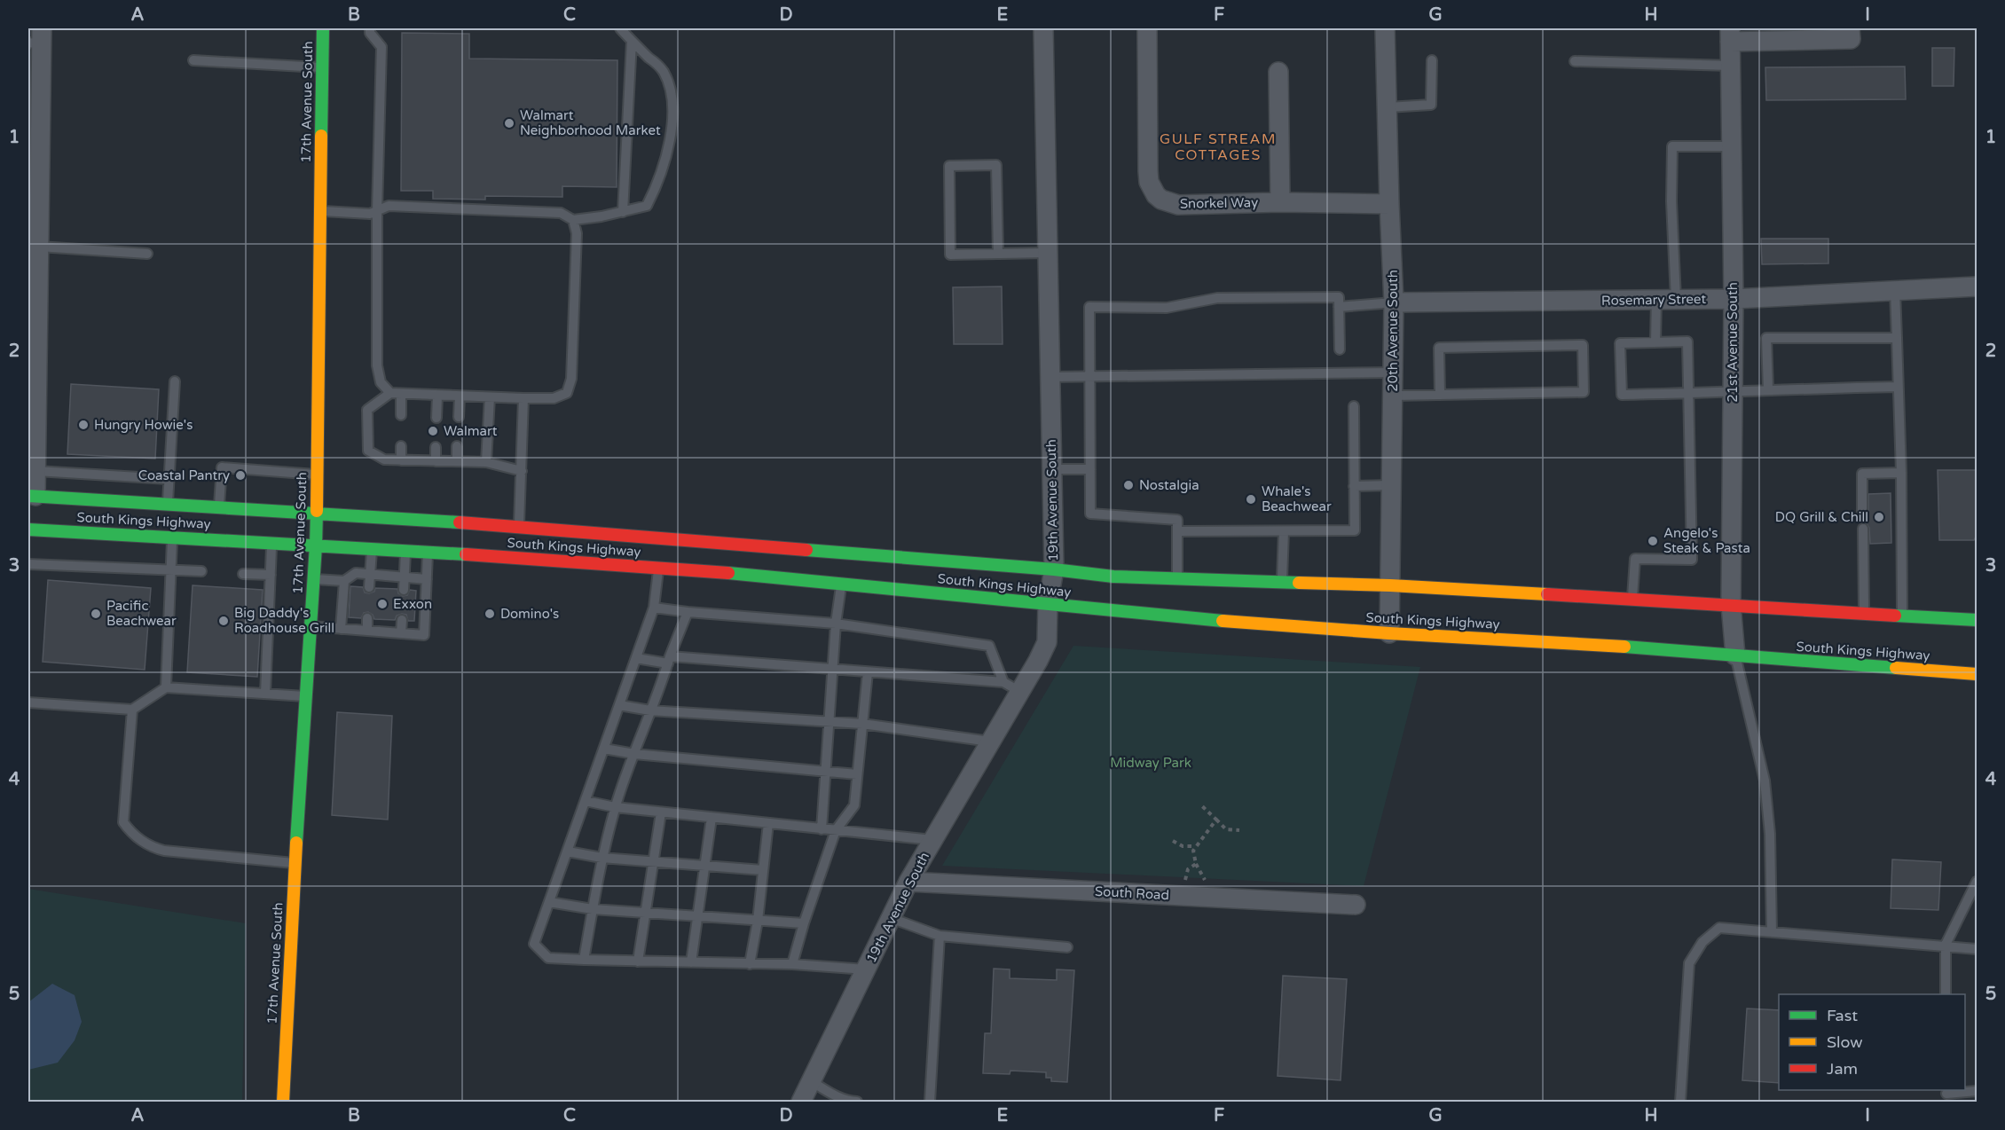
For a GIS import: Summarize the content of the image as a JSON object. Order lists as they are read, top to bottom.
{
  "streets": {
    "main road": ["17th Avenue South", "South Kings Highway"],
    "street": [
      "Snorkel Way",
      "Rosemary Street",
      "20th Avenue South",
      "21st Avenue South",
      "19th Avenue South",
      "South Road"
    ]
  },
  "crossings": [
    ["17th Avenue South", "South Kings Highway"],
    ["Snorkel Way", "20th Avenue South"],
    ["Rosemary Street", "20th Avenue South"],
    ["Rosemary Street", "21st Avenue South"],
    ["20th Avenue South", "South Kings Highway"],
    ["21st Avenue South", "South Kings Highway"],
    ["19th Avenue South", "South Kings Highway"],
    ["19th Avenue South", "South Road"]
  ],
  "districts": ["GULF STREAM COTTAGES"],
  "parks": ["Midway Park"],
  "places": [
    "Walmart Neighborhood Market",
    "Hungry Howie's",
    "Walmart",
    "Coastal Pantry",
    "Nostalgia",
    "Whale's Beachwear",
    "DQ Grill & Chill",
    "Angelo's Steak & Pasta",
    "Exxon",
    "Pacific Beachwear",
    "Domino's",
    "Big Daddy's Roadhouse Grill"
  ],
  "legend": ["Fast", "Slow", "Jam"],
  "grid": {
    "columns": [
      "A",
      "B",
      "C",
      "D",
      "E",
      "F",
      "G",
      "H",
      "I"
    ],
    "rows": [
      "1",
      "2",
      "3",
      "4",
      "5"
    ]
  }
}
